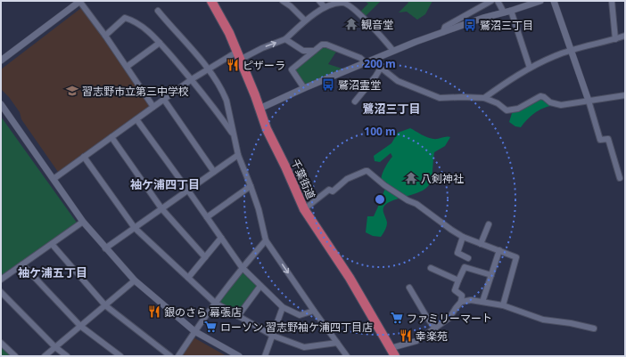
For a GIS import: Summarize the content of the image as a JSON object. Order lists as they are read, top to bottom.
{
  "streets": {
    "highway": ["千葉街道"]
  },
  "districts": ["鷺沼三丁目", "袖ケ浦四丁目", "袖ケ浦五丁目"],
  "places": {
    "temple": ["観音堂", "八剣神社"],
    "bus stop": ["鷲沼三丁目", "鷲沼霊堂"],
    "restaurant": ["ピザーラ", "銀のさら 幕張店", "幸楽苑"],
    "school or university": ["習志野市立第三中学校"],
    "supermarket": ["ファミリーマート", "ローソン 習志野袖ケ浦四丁目店"]
  },
  "rings": ["200 m", "100 m"]
}
